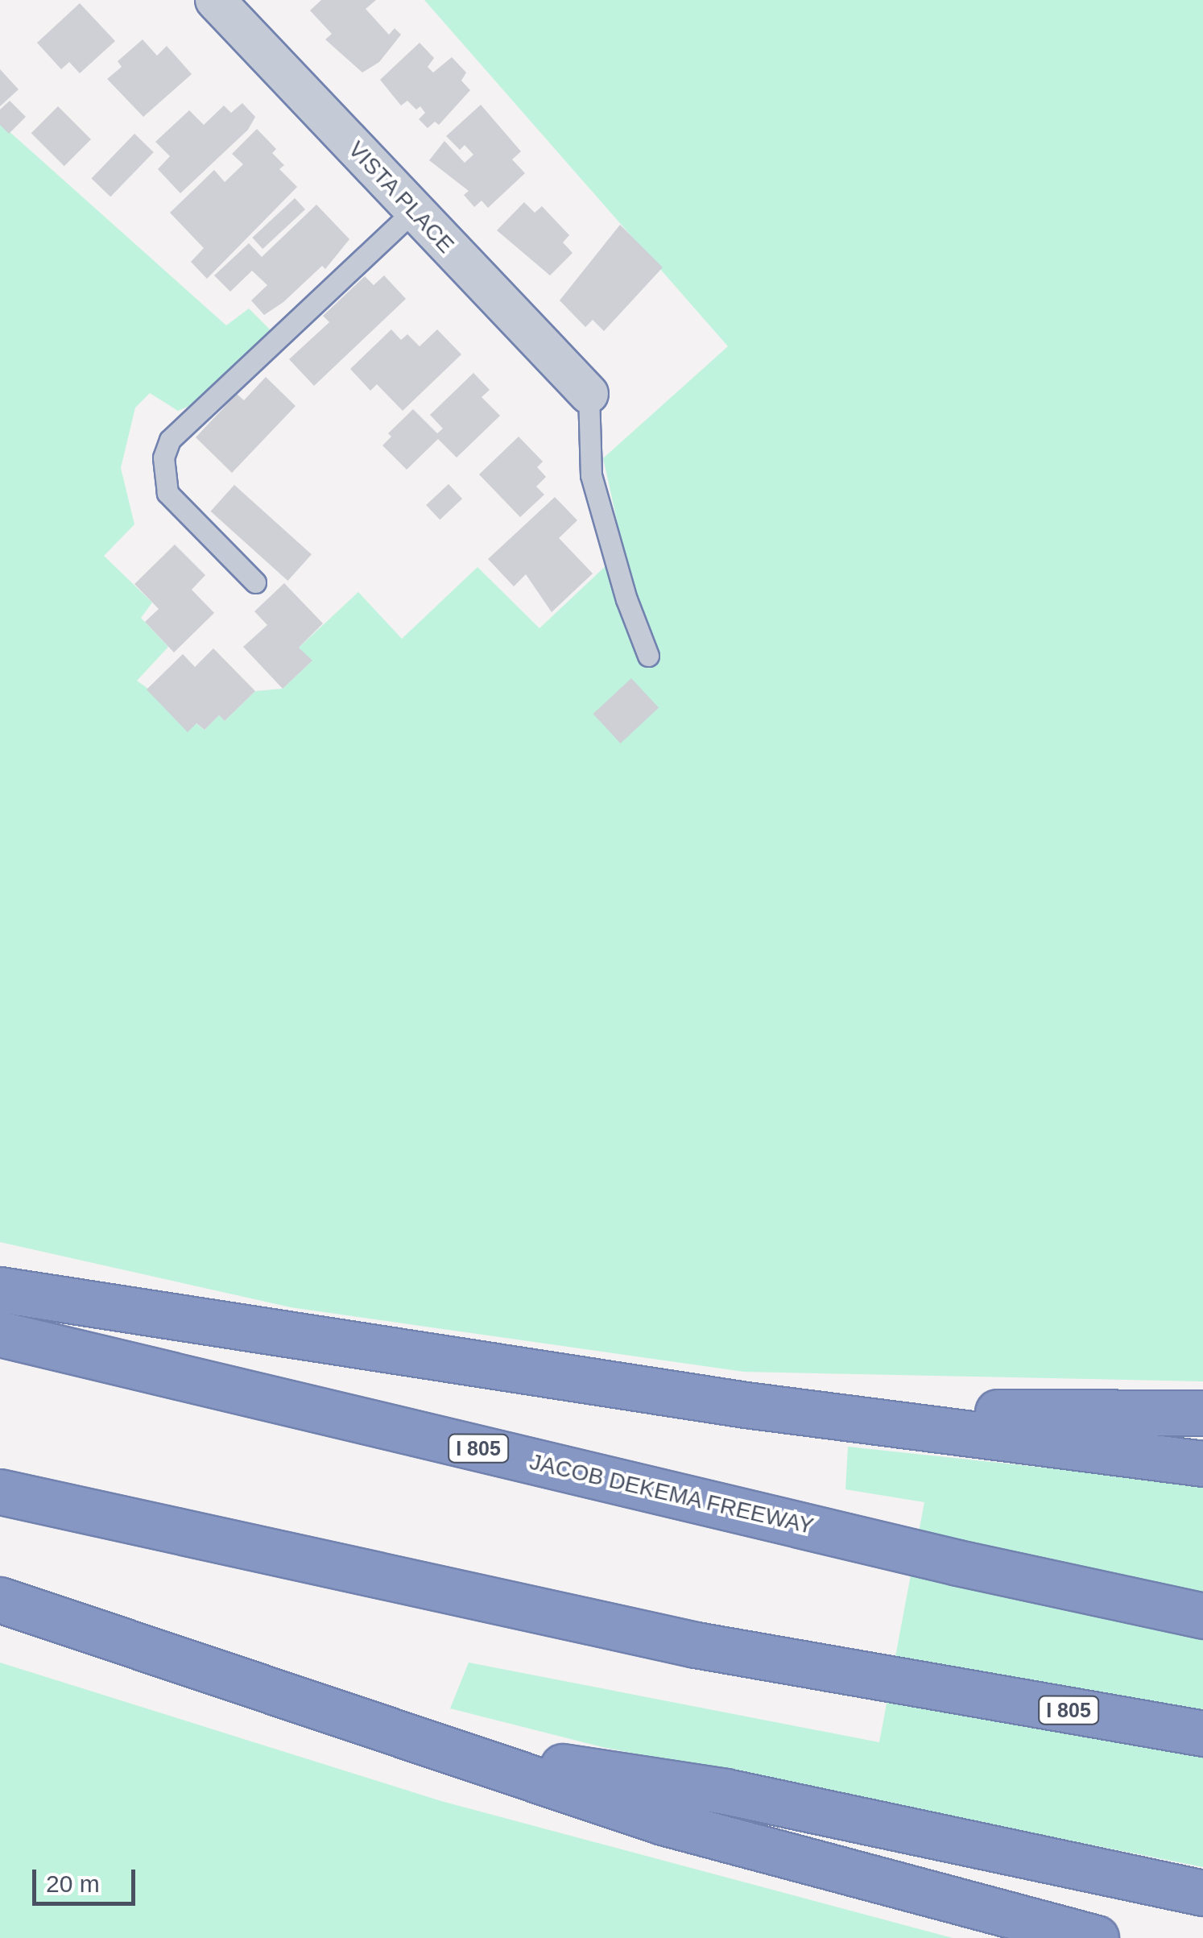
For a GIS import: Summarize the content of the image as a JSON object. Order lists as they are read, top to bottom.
{
  "streets": {
    "highway": ["I 805", "JACOB DEKEMA FREEWAY"],
    "street": ["VISTA PLACE"]
  },
  "scale_bar": "20 m"
}
